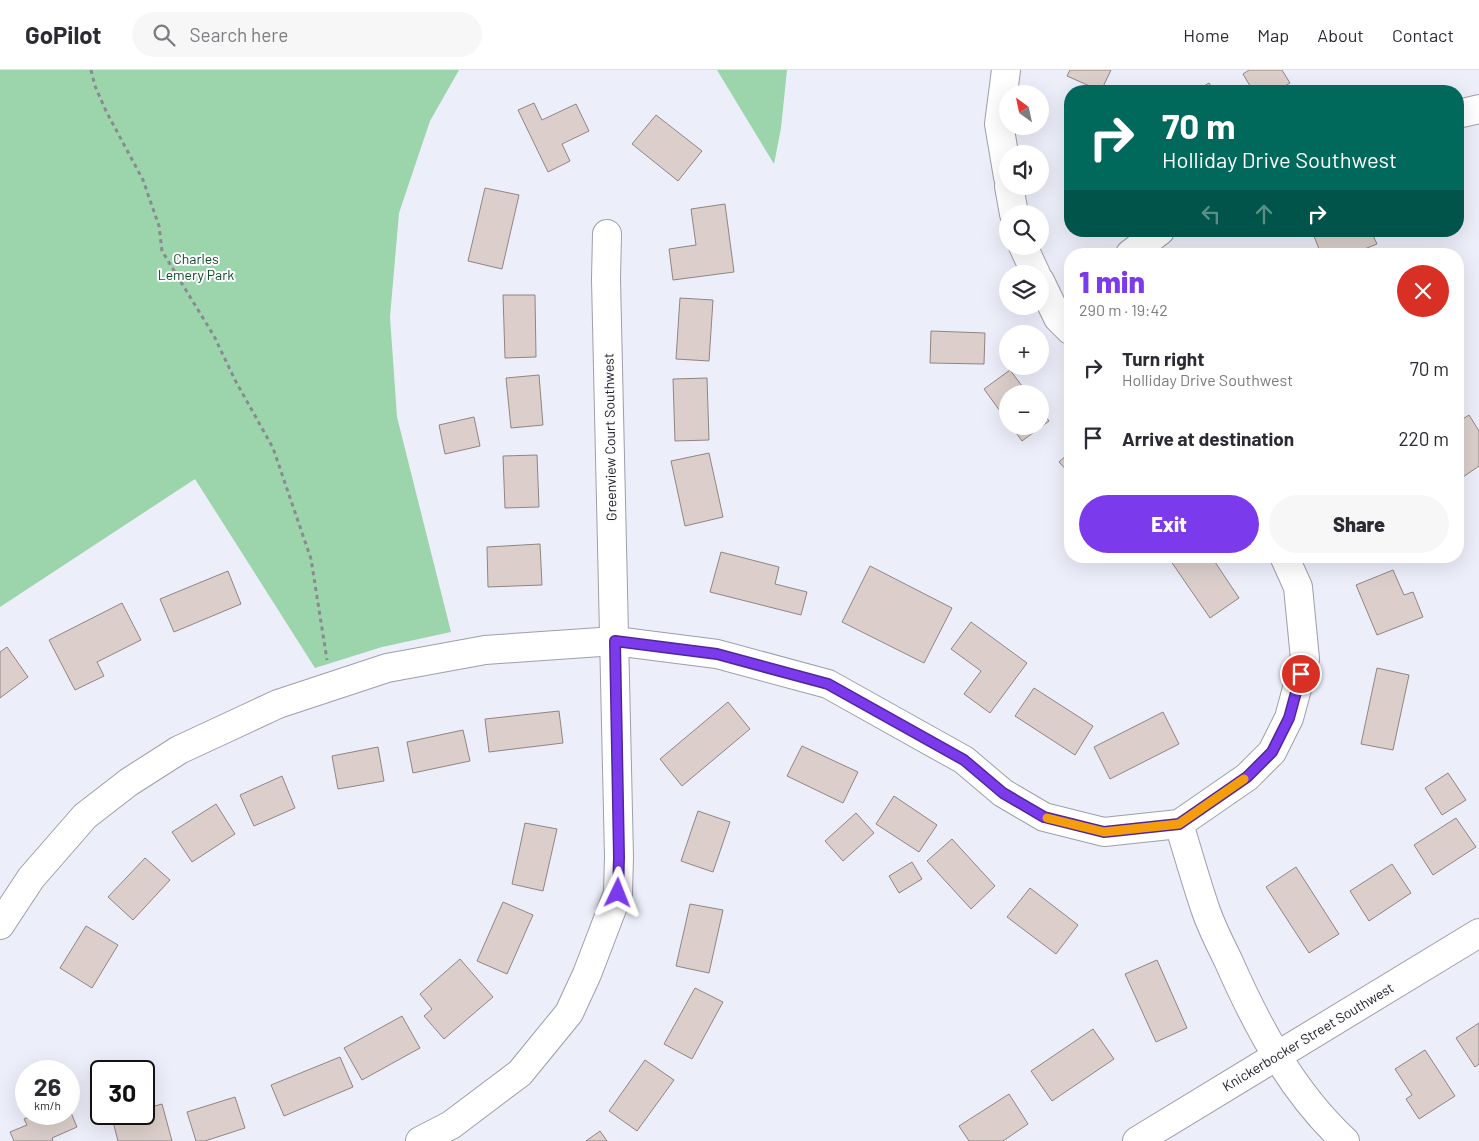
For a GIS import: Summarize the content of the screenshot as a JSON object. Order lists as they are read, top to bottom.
{
  "streets": {
    "street": ["Greenview Court Southwest", "Knickerbocker Street Southwest"]
  },
  "parks": ["Charles Lemery Park"],
  "north": "top left",
  "page": {
    "header": "GoPilot",
    "search": "Search here",
    "nav": [
      "Home",
      "Map",
      "About",
      "Contact"
    ],
    "map_buttons": ["+", "−"],
    "turn": ["70 m", "Holliday Drive Southwest"],
    "heading": ["1 min", "290 m · 19:42"],
    "list": [
      {
        "name": "Turn right",
        "note": "Holliday Drive Southwest",
        "value": "70 m"
      },
      {
        "name": "Arrive at destination",
        "value": "220 m"
      }
    ],
    "buttons": ["Exit", "Share"],
    "speed": "26 km/h",
    "limit": "30"
  }
}
